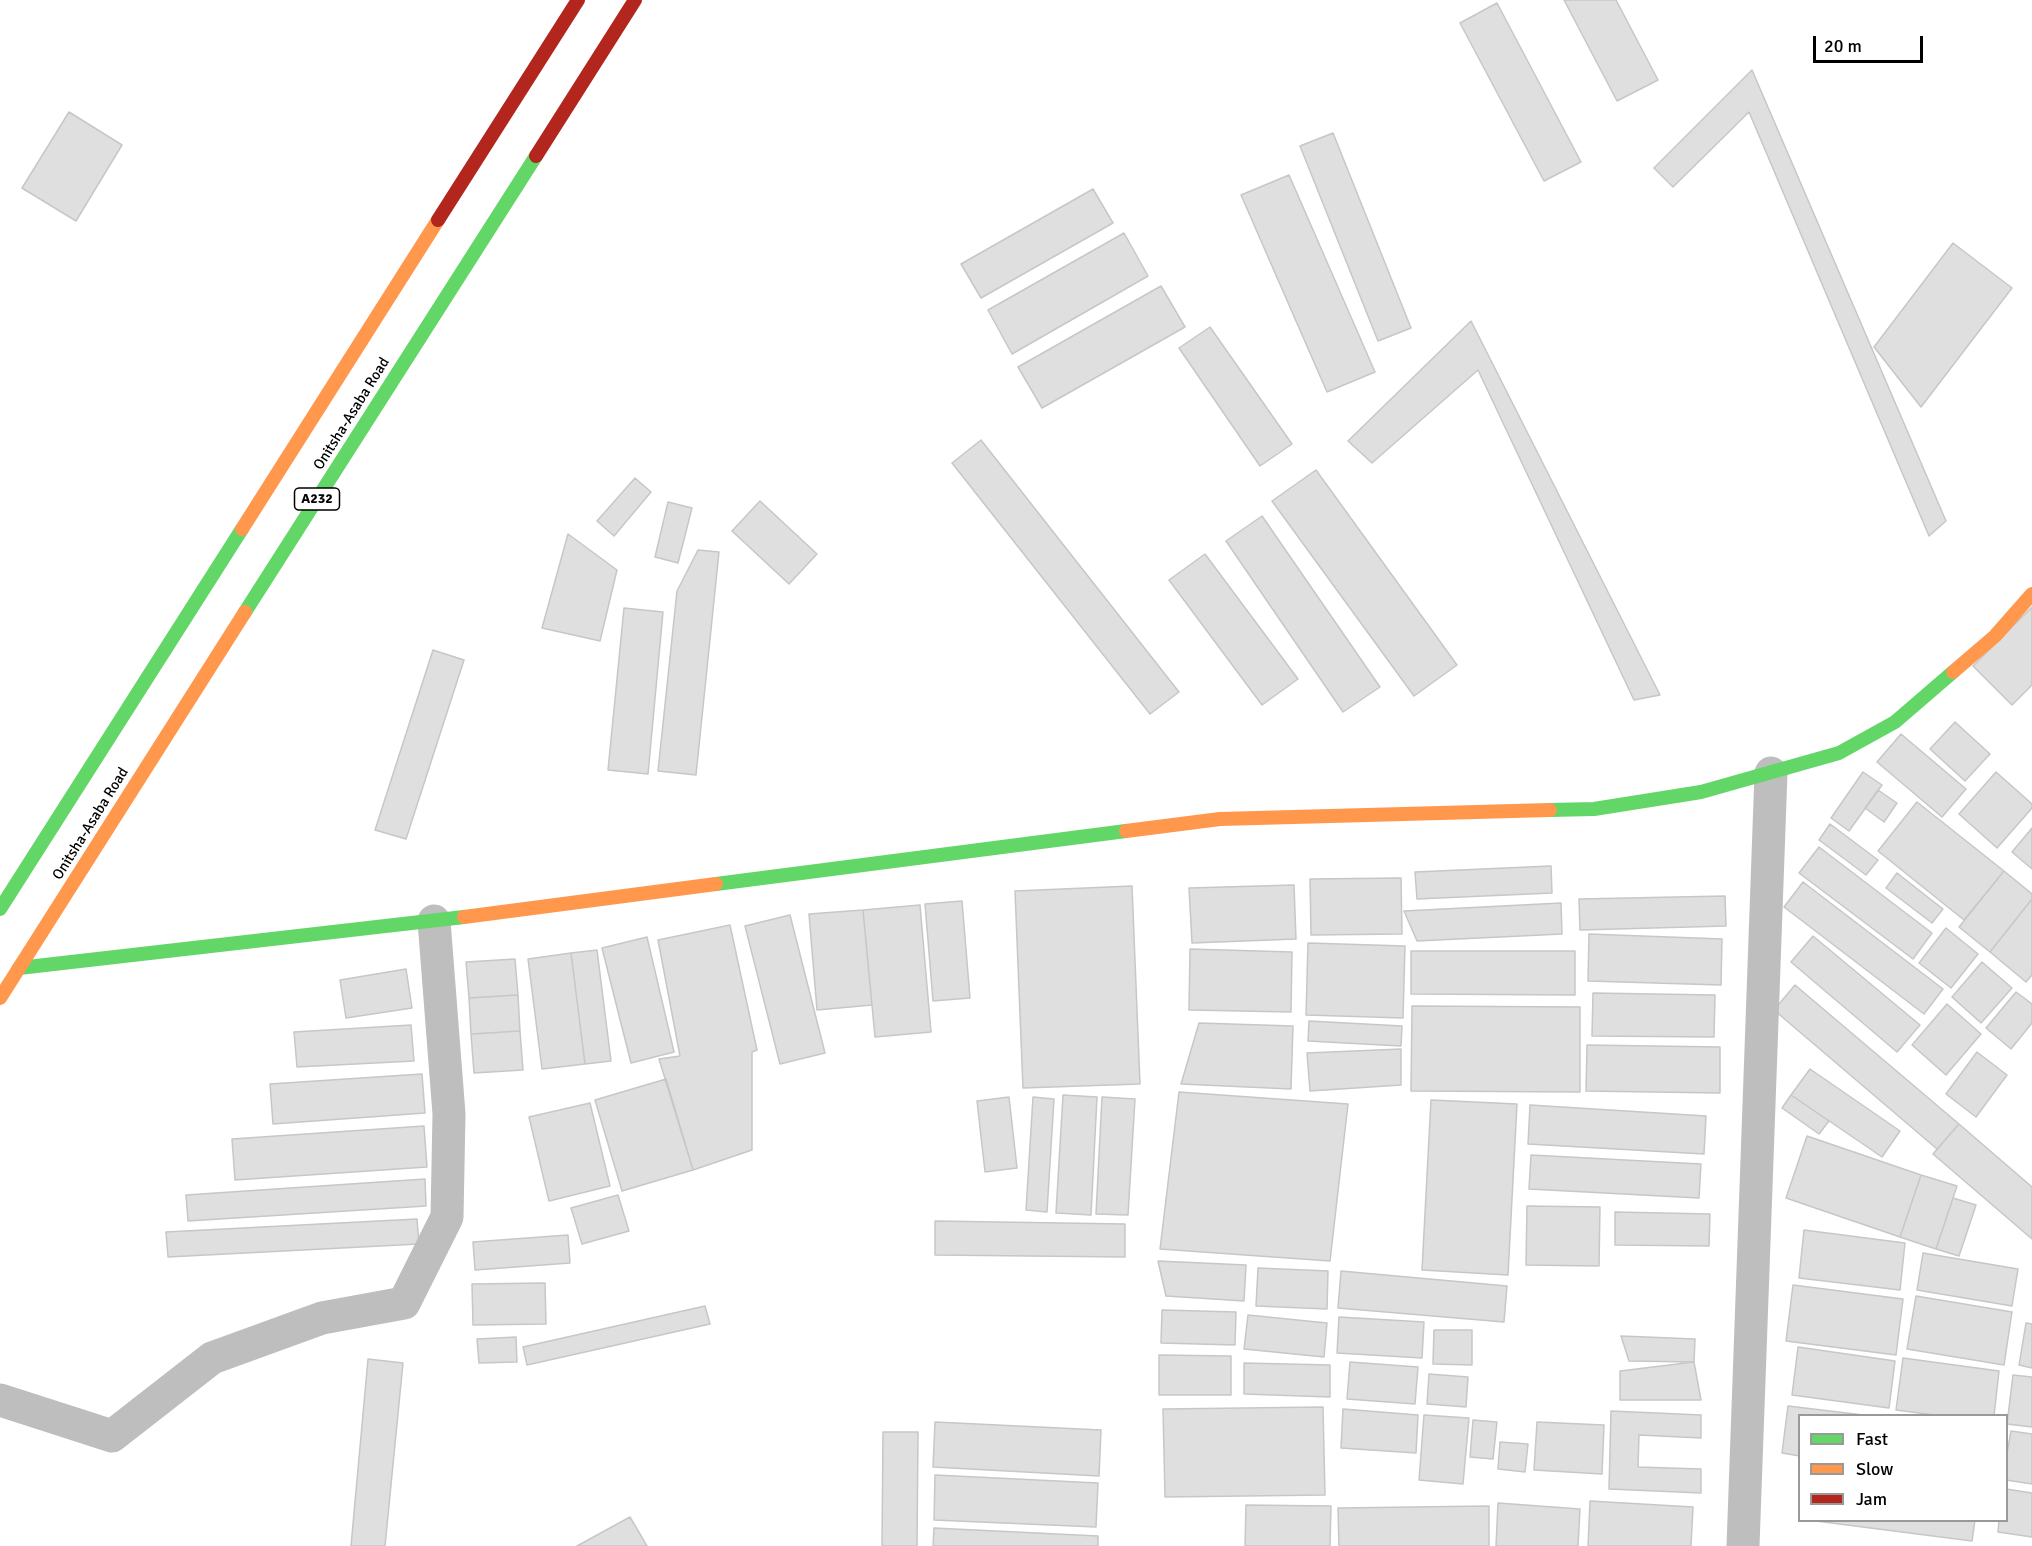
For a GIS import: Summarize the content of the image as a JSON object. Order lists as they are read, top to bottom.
{
  "streets": {
    "main road": ["Onitsha-Asaba Road", "A232"]
  },
  "legend": ["Fast", "Slow", "Jam"],
  "scale_bar": "20 m"
}
